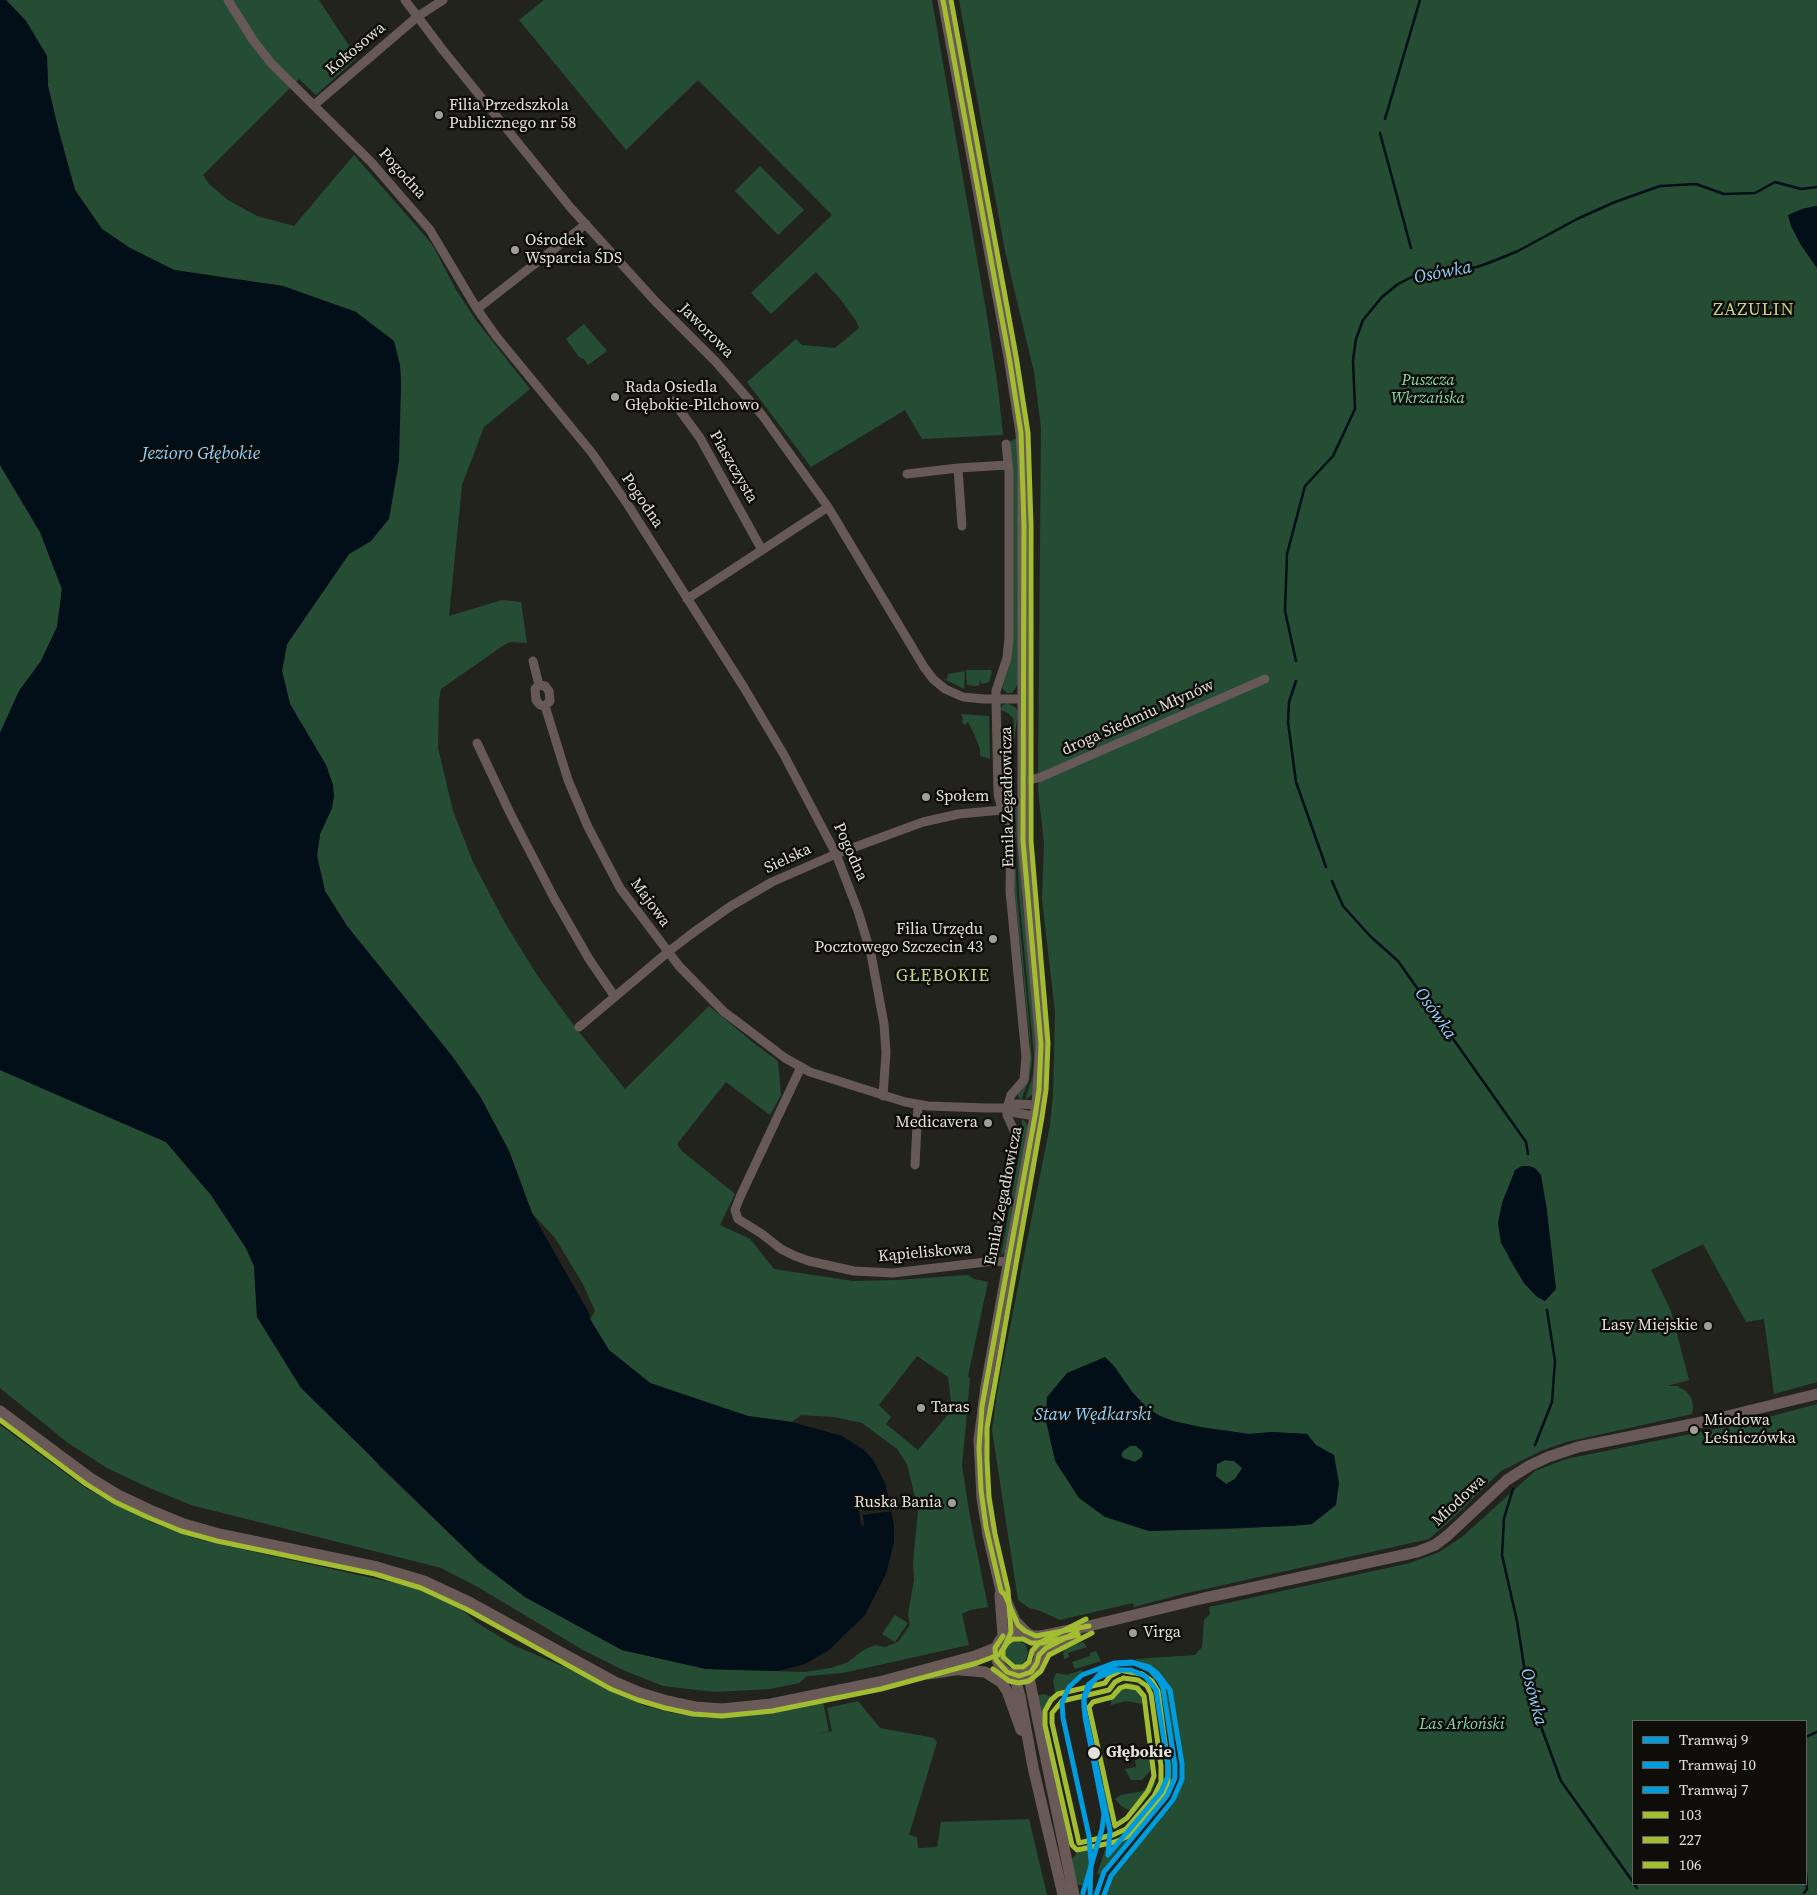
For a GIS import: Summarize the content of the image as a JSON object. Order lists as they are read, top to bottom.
{
  "streets": {
    "main road": ["Emila Zegadłowicza", "Miodowa"],
    "street": [
      "Kokosowa",
      "Pogodna",
      "Jaworowa",
      "Piaszczysta",
      "droga Siedmiu Młynów",
      "Sielska",
      "Majowa",
      "Kąpieliskowa"
    ]
  },
  "crossings": [
    ["Kokosowa", "Pogodna"],
    ["Kokosowa", "Jaworowa"],
    ["Pogodna", "Sielska"],
    ["Pogodna", "Majowa"],
    ["Jaworowa", "Emila Zegadłowicza"],
    ["droga Siedmiu Młynów", "Emila Zegadłowicza"],
    ["Emila Zegadłowicza", "Majowa"],
    ["Emila Zegadłowicza", "Kąpieliskowa"],
    ["Emila Zegadłowicza", "Miodowa"],
    ["Sielska", "Majowa"],
    ["Majowa", "Kąpieliskowa"]
  ],
  "districts": ["ZAZULIN", "GŁĘBOKIE"],
  "water": ["Osówka", "Jezioro Głębokie", "Staw Wędkarski"],
  "parks": ["Puszcza Wkrzańska", "Las Arkoński"],
  "places": [
    "Filia Przedszkola Publicznego nr 58",
    "Ośrodek Wsparcia ŚDS",
    "Rada Osiedla Głębokie-Pilchowo",
    "Społem",
    "Filia Urzędu Pocztowego Szczecin 43",
    "Medicavera",
    "Lasy Miejskie",
    "Taras",
    "Miodowa Leśniczówka",
    "Ruska Bania",
    "Virga",
    "Głębokie"
  ],
  "lines": [
    "transit line 103",
    "transit line 106",
    "transit line 227",
    "tram line 9",
    "tram line 7",
    "tram line 10"
  ],
  "legend": [
    "Tramwaj 9",
    "Tramwaj 10",
    "Tramwaj 7",
    "103",
    "227",
    "106"
  ]
}
